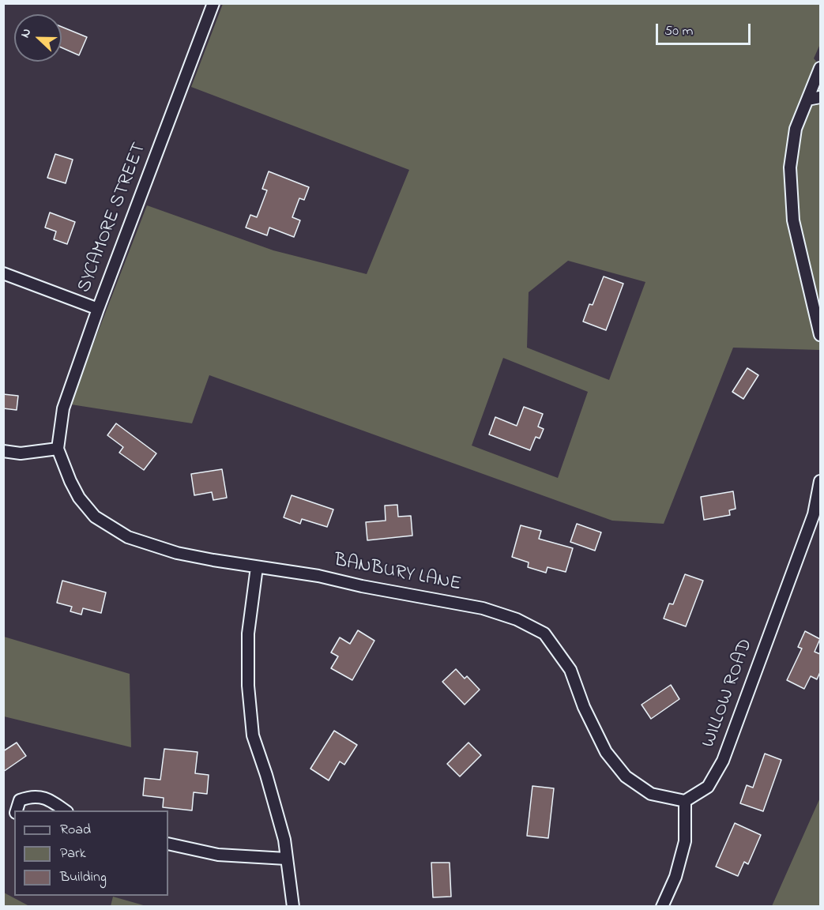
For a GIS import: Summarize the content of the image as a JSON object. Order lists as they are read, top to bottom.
{
  "streets": {
    "street": ["SYCAMORE STREET", "BANBURY LANE", "WILLOW ROAD"]
  },
  "crossings": [
    ["SYCAMORE STREET", "BANBURY LANE"],
    ["BANBURY LANE", "WILLOW ROAD"]
  ],
  "legend": ["Road", "Park", "Building"],
  "scale_bar": "50 m",
  "north": "left"
}
